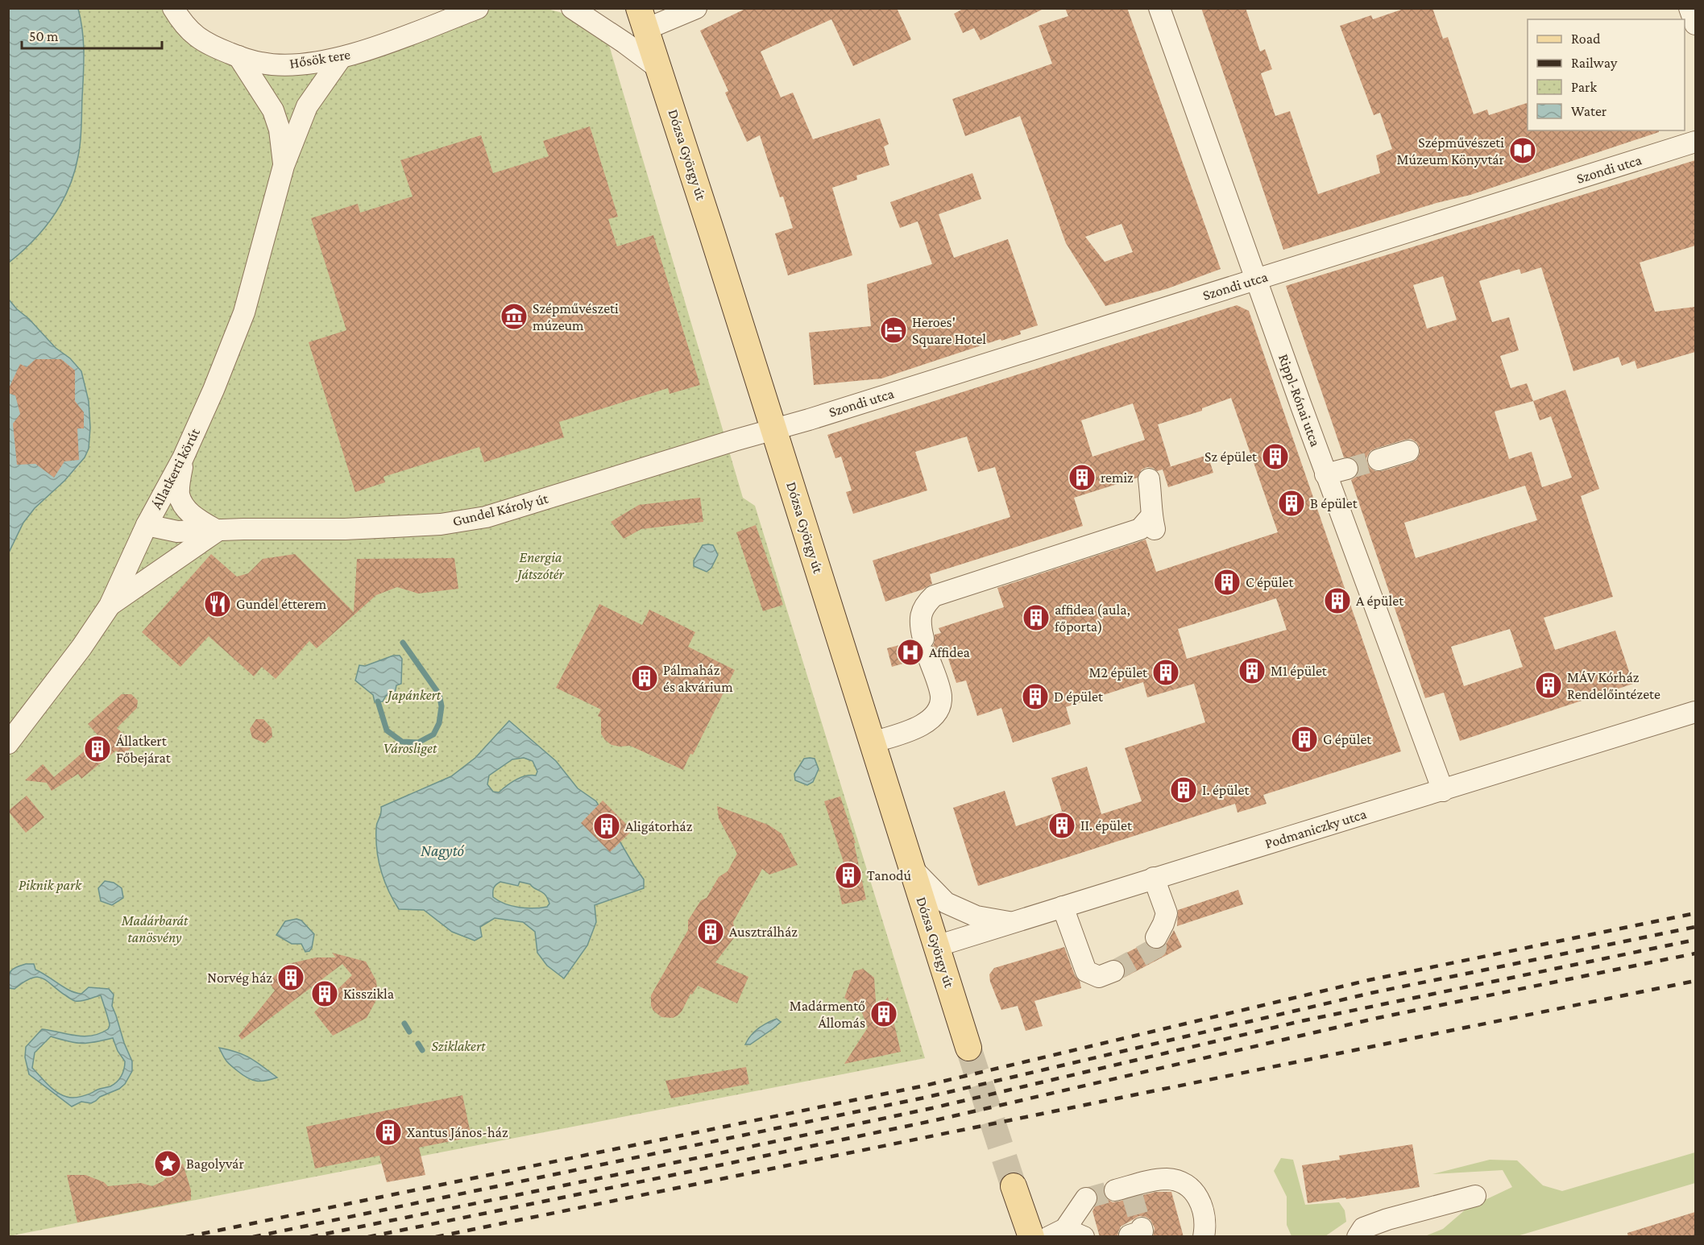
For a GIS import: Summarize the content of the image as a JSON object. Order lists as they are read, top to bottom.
{
  "streets": {
    "main road": ["Dózsa György út"],
    "street": [
      "Hősök tere",
      "Szondi utca",
      "Rippl-Rónai utca",
      "Állatkerti körút",
      "Gundel Károly út",
      "Podmaniczky utca"
    ]
  },
  "crossings": [
    ["Hősök tere", "Állatkerti körút"],
    ["Dózsa György út", "Szondi utca"],
    ["Dózsa György út", "Gundel Károly út"],
    ["Dózsa György út", "Podmaniczky utca"],
    ["Szondi utca", "Rippl-Rónai utca"],
    ["Szondi utca", "Gundel Károly út"],
    ["Rippl-Rónai utca", "Podmaniczky utca"],
    ["Állatkerti körút", "Gundel Károly út"]
  ],
  "water": ["Nagytó"],
  "parks": [
    "Energia Játszótér",
    "Japánkert",
    "Városliget",
    "Piknik park",
    "Madárbarát tanösvény",
    "Sziklakert"
  ],
  "places": {
    "library": ["Szépművészeti Múzeum Könyvtár"],
    "museum": ["Szépművészeti múzeum"],
    "hotel": ["Heroes' Square Hotel"],
    "building": [
      "Sz épület",
      "remiz",
      "B épület",
      "C épület",
      "A épület",
      "affidea (aula, főporta)",
      "M1 épület",
      "M2 épület",
      "Pálmaház és akvárium",
      "MÁV Kórház Rendelőintézete",
      "D épület",
      "G épület",
      "Állatkert Főbejárat",
      "I. épület",
      "II. épület",
      "Aligátorház",
      "Tanodú",
      "Ausztrálház",
      "Norvég ház",
      "Kisszikla",
      "Madármentő Állomás",
      "Xantus János-ház"
    ],
    "restaurant": ["Gundel étterem"],
    "hospital": ["Affidea"],
    "place": ["Bagolyvár"]
  },
  "legend": [
    "Road",
    "Railway",
    "Park",
    "Water"
  ],
  "scale_bar": "50 m"
}
